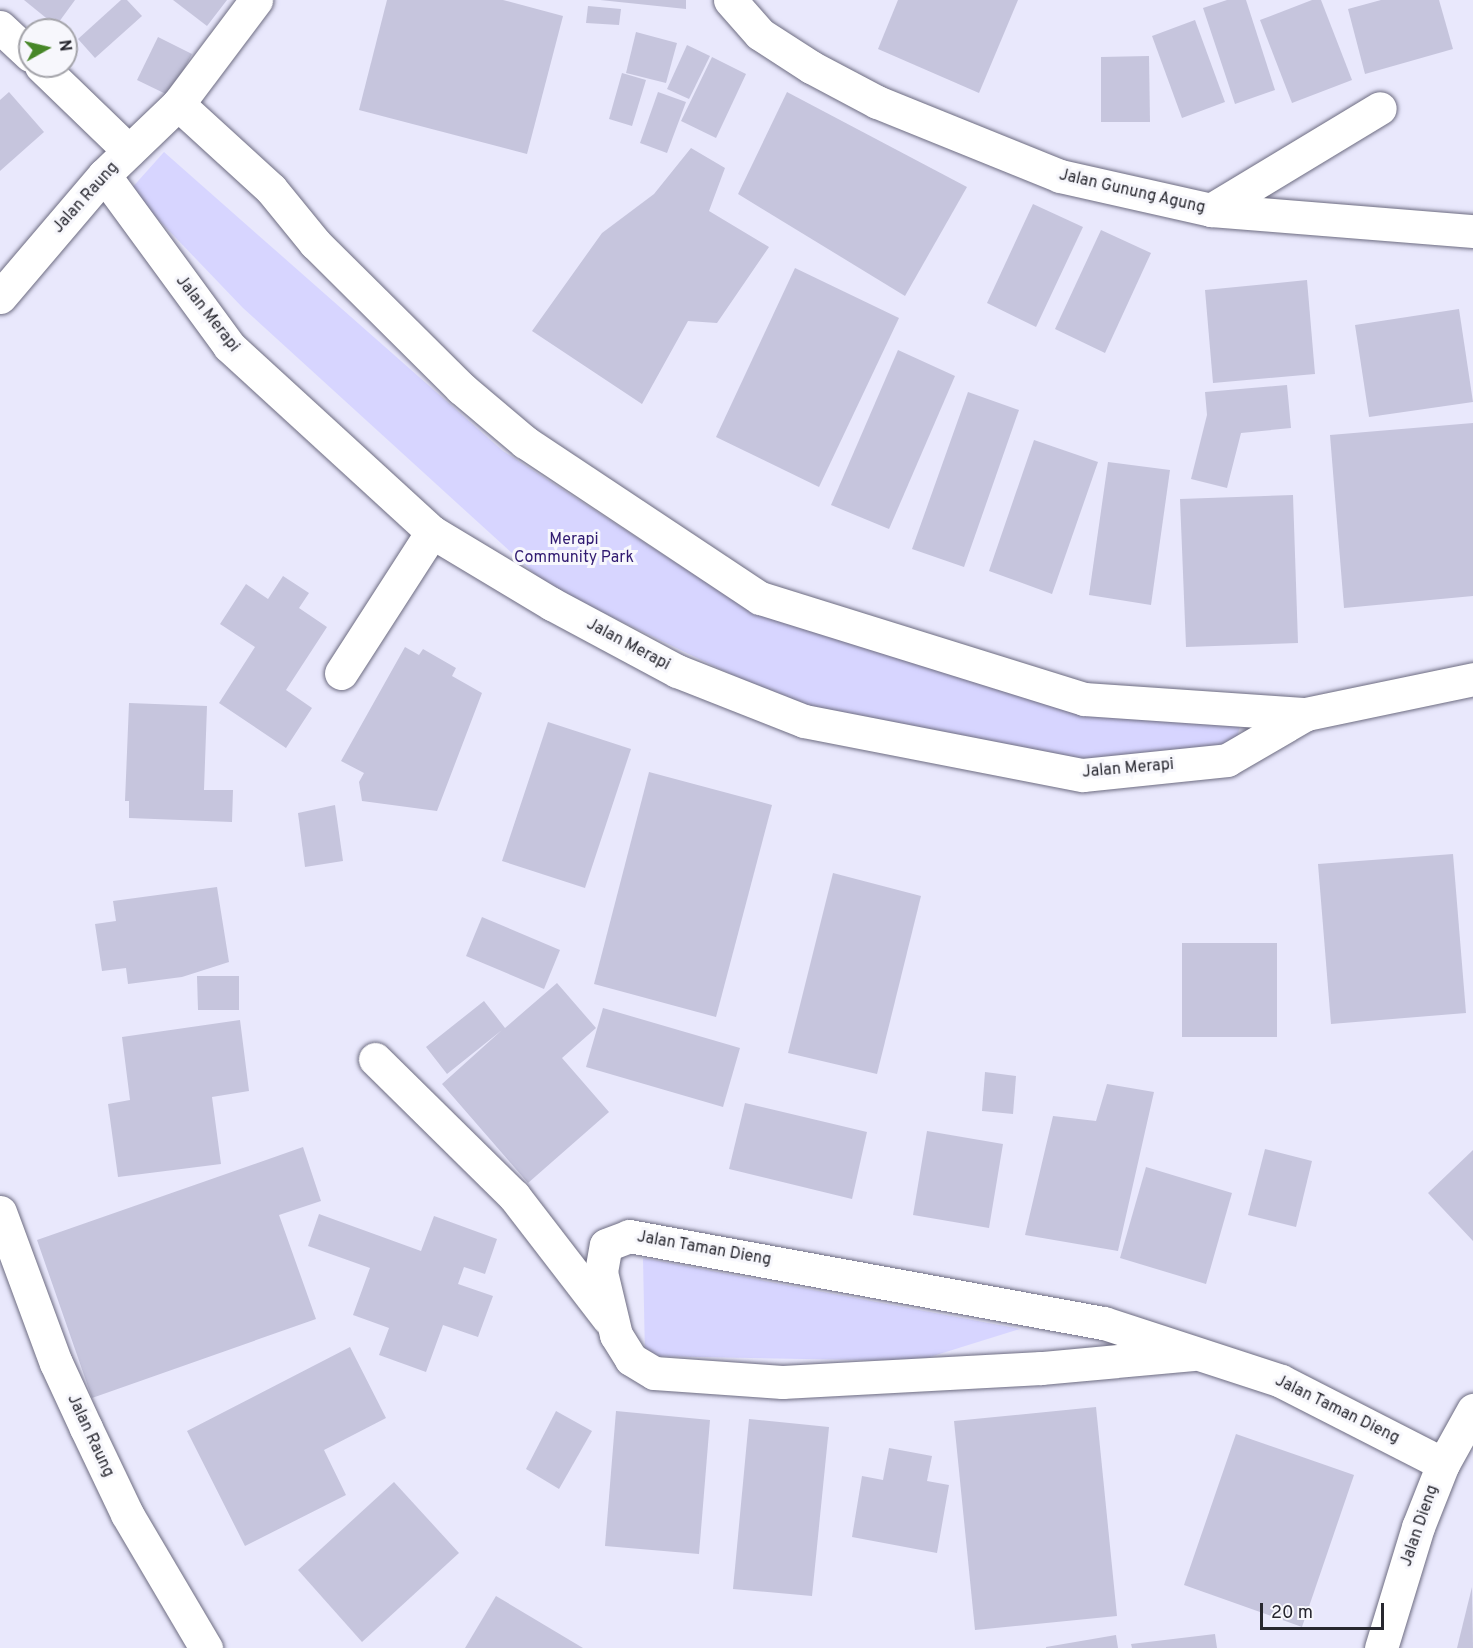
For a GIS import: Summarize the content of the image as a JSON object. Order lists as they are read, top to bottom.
{
  "streets": {
    "street": [
      "Jalan Gunung Agung",
      "Jalan Raung",
      "Jalan Merapi",
      "Jalan Taman Dieng",
      "Jalan Dieng"
    ]
  },
  "crossings": [
    ["Jalan Raung", "Jalan Merapi"],
    ["Jalan Taman Dieng", "Jalan Dieng"]
  ],
  "parks": ["Merapi Community Park"],
  "scale_bar": "20 m",
  "north": "right"
}
